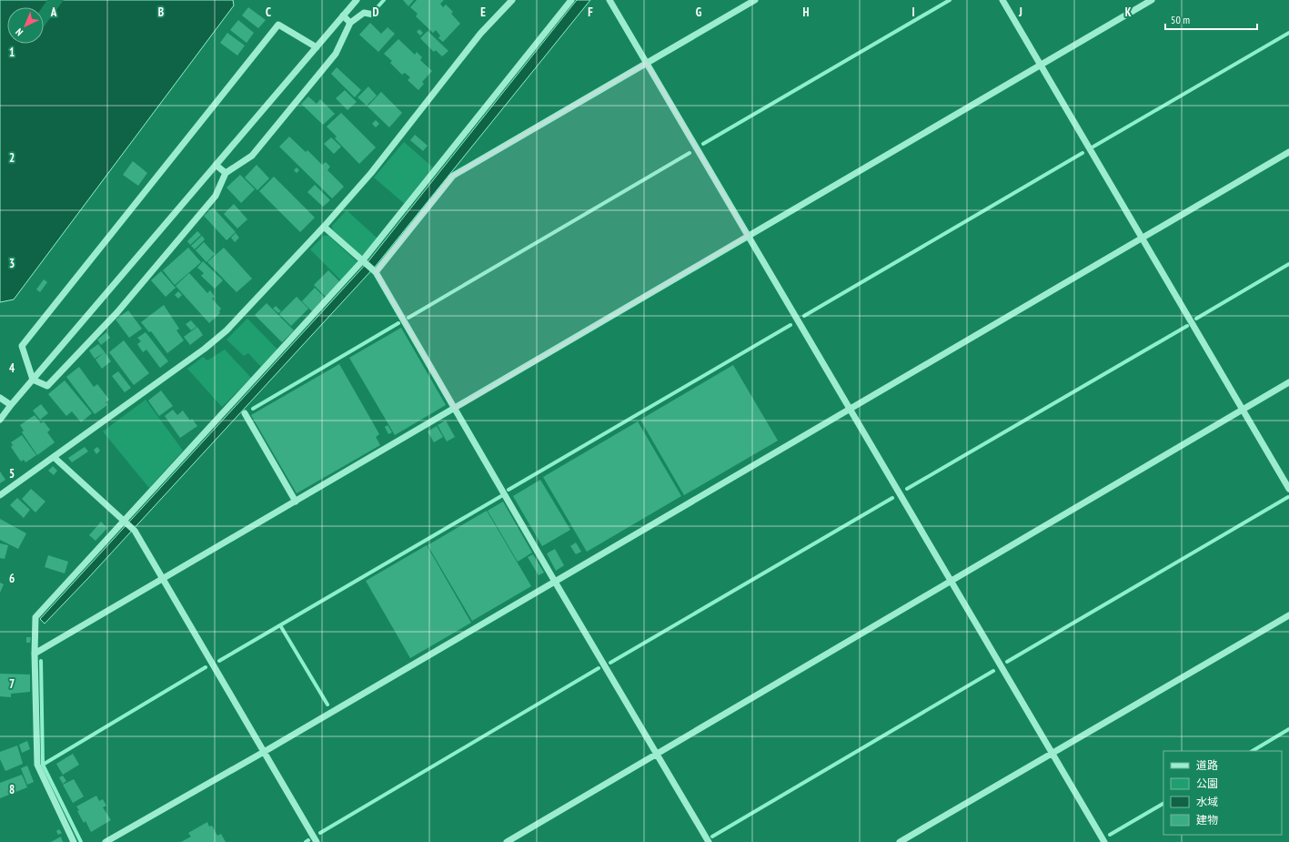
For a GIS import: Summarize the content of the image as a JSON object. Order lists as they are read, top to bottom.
{
  "legend": [
    "道路",
    "公園",
    "水域",
    "建物"
  ],
  "scale_bar": "50 m",
  "north": "bottom left",
  "grid": {
    "columns": [
      "A",
      "B",
      "C",
      "D",
      "E",
      "F",
      "G",
      "H",
      "I",
      "J",
      "K"
    ],
    "rows": [
      "1",
      "2",
      "3",
      "4",
      "5",
      "6",
      "7",
      "8"
    ]
  }
}
